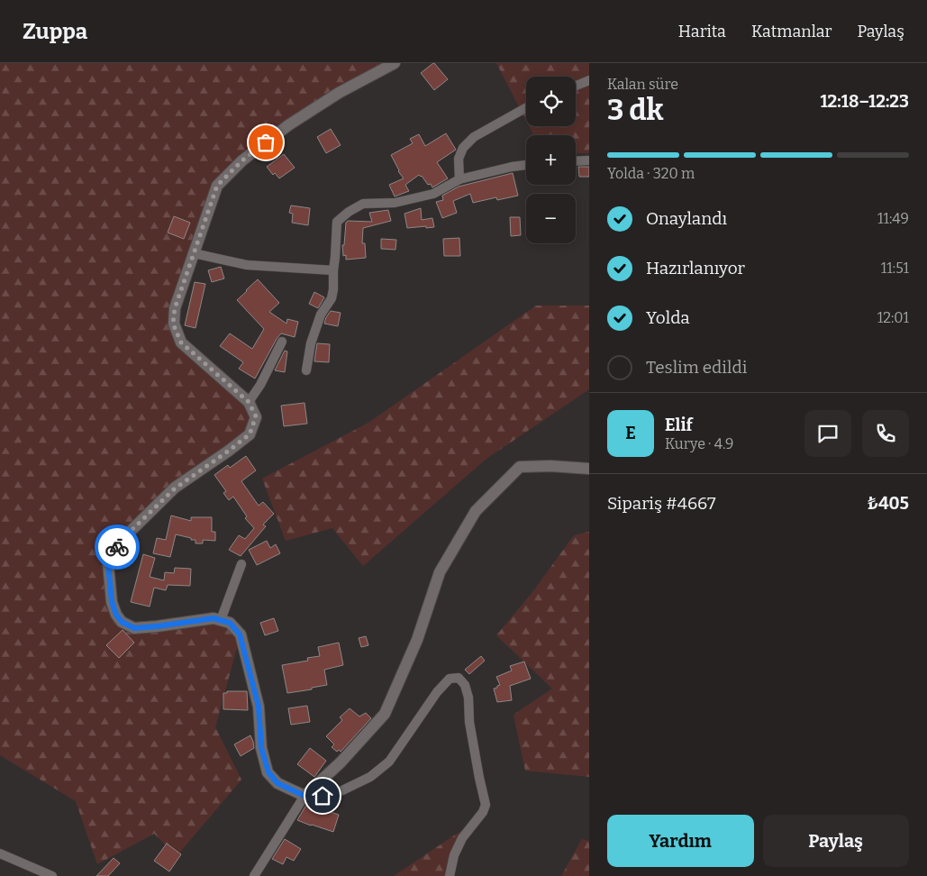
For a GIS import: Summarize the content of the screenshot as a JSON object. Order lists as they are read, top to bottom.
{
  "page": {
    "header": "Zuppa",
    "nav": ["Harita", "Katmanlar", "Paylaş"],
    "heading": ["3 dk", "Kalan süre", "12:18–12:23"],
    "panel": [
      "Elif",
      "Kurye · 4.9",
      "Sipariş #4667",
      "₺405"
    ],
    "map_buttons": ["+", "−"],
    "bar": "Yolda · 320 m",
    "list": [
      ["Onaylandı", "11:49"],
      ["Hazırlanıyor", "11:51"],
      ["Yolda", "12:01"],
      "Teslim edildi"
    ],
    "round": "E",
    "buttons": ["Yardım", "Paylaş"]
  }
}
